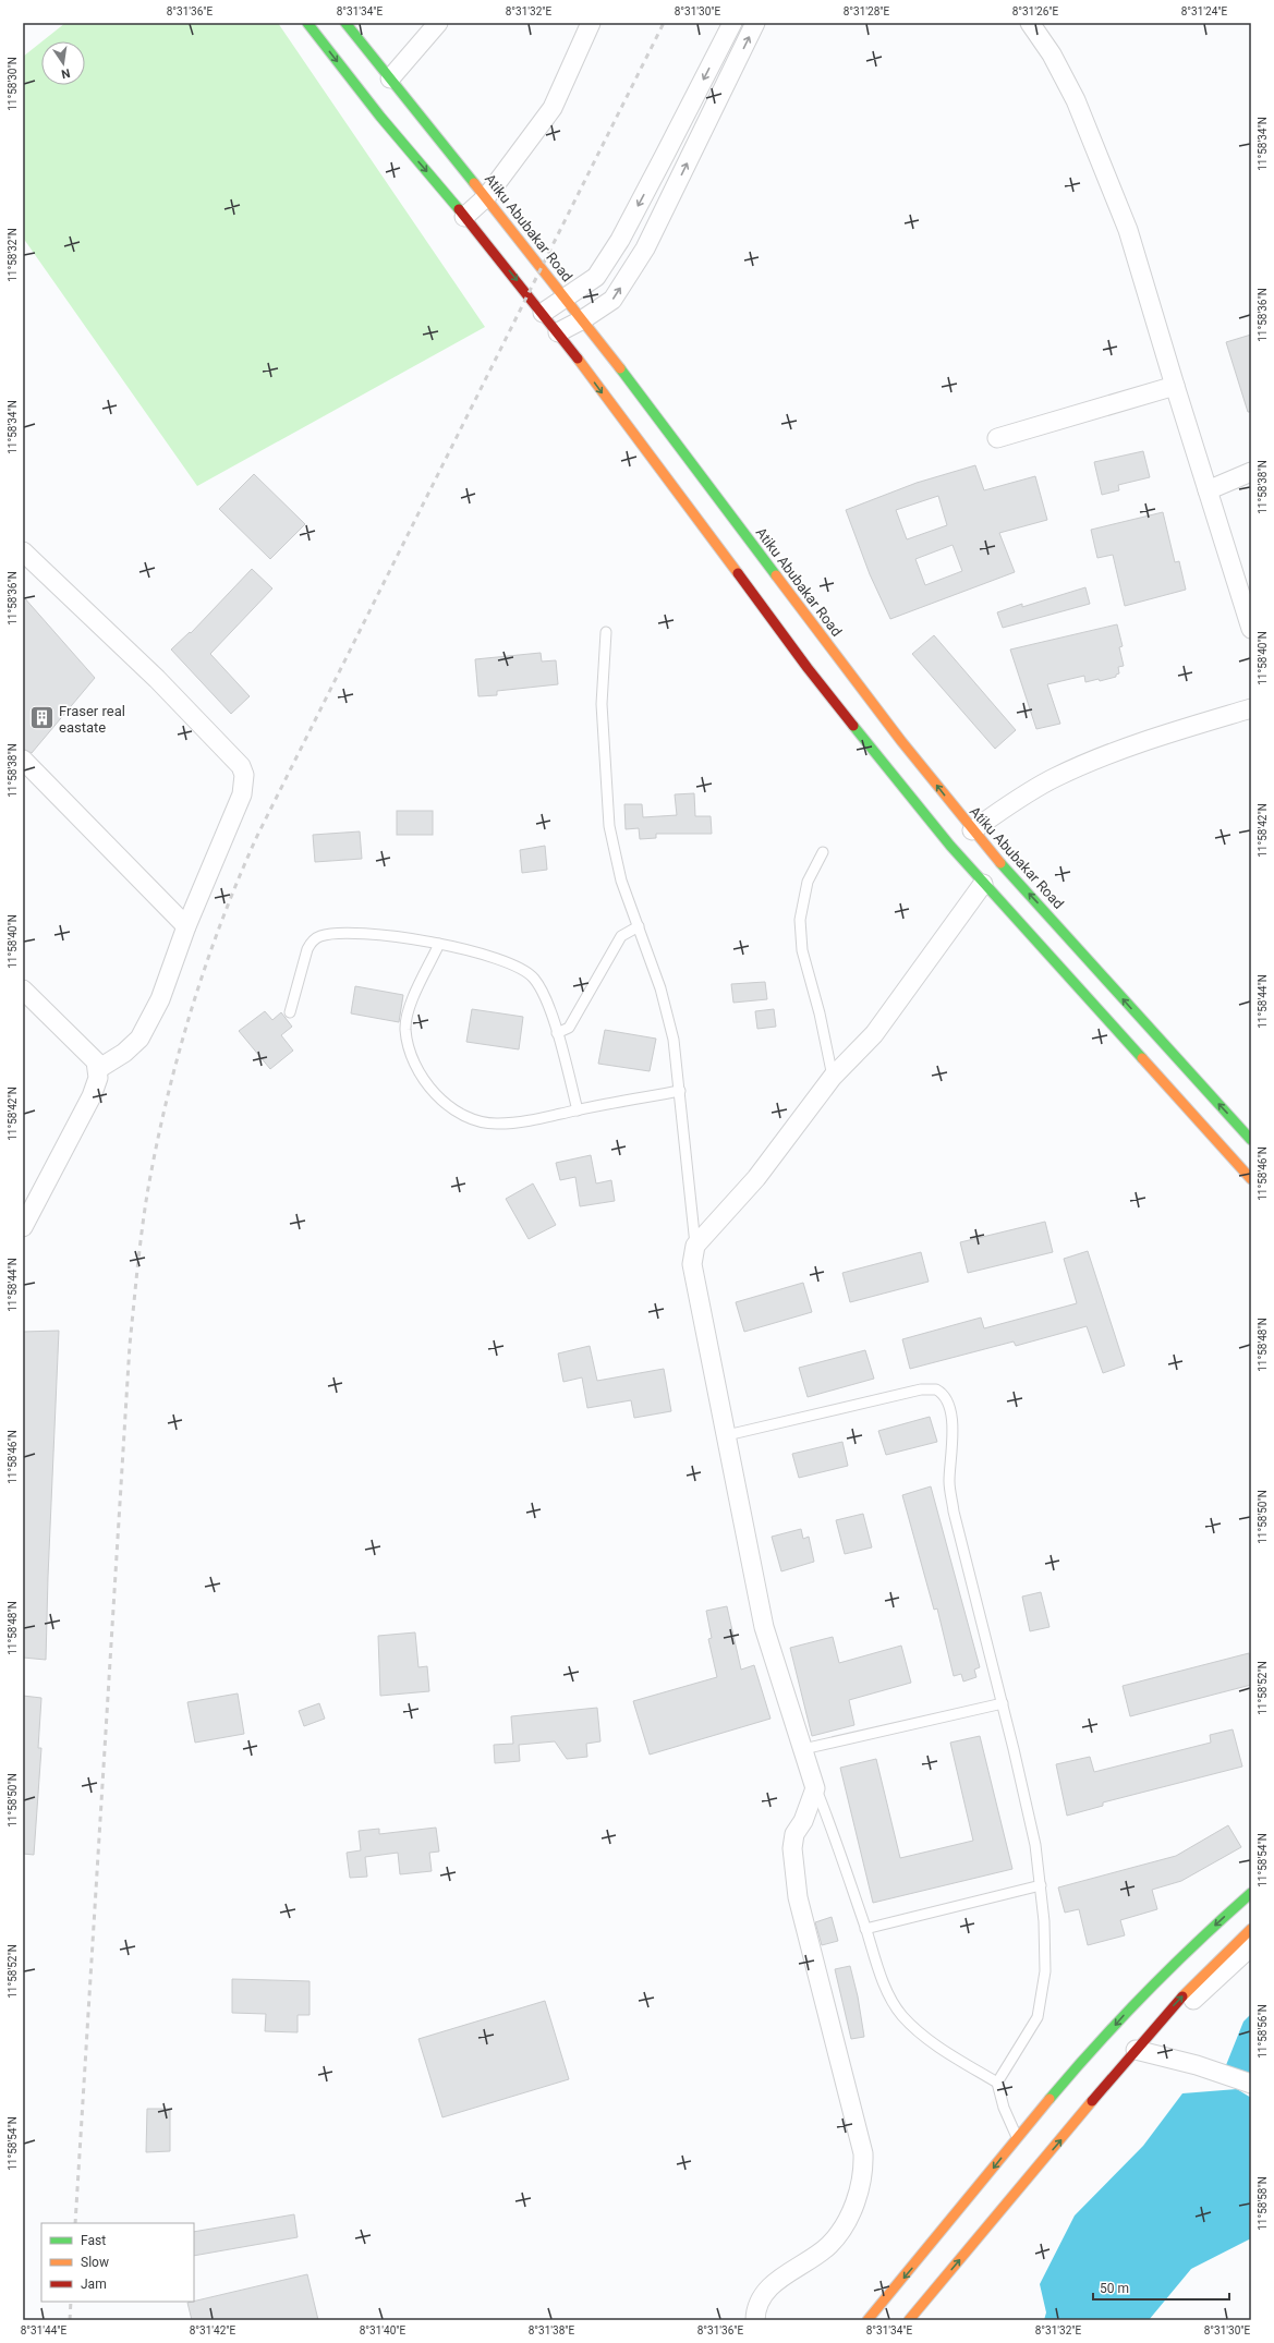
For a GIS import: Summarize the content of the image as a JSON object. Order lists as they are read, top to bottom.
{
  "streets": {
    "street": ["Atiku Abubakar Road"]
  },
  "places": {
    "building": ["Fraser real eastate"]
  },
  "legend": ["Fast", "Slow", "Jam"],
  "scale_bar": "50 m",
  "north": "bottom",
  "coordinates": [
    "8°31'36\"E",
    "8°31'34\"E",
    "8°31'32\"E",
    "8°31'30\"E",
    "8°31'28\"E",
    "8°31'26\"E",
    "8°31'24\"E",
    "11°58'30\"N",
    "11°58'34\"N",
    "11°58'32\"N",
    "11°58'36\"N",
    "11°58'38\"N",
    "11°58'40\"N",
    "11°58'42\"N",
    "11°58'44\"N",
    "11°58'46\"N",
    "11°58'48\"N",
    "11°58'50\"N",
    "11°58'52\"N",
    "11°58'54\"N",
    "11°58'56\"N",
    "11°58'58\"N",
    "8°31'44\"E",
    "8°31'42\"E",
    "8°31'40\"E",
    "8°31'38\"E"
  ]
}
